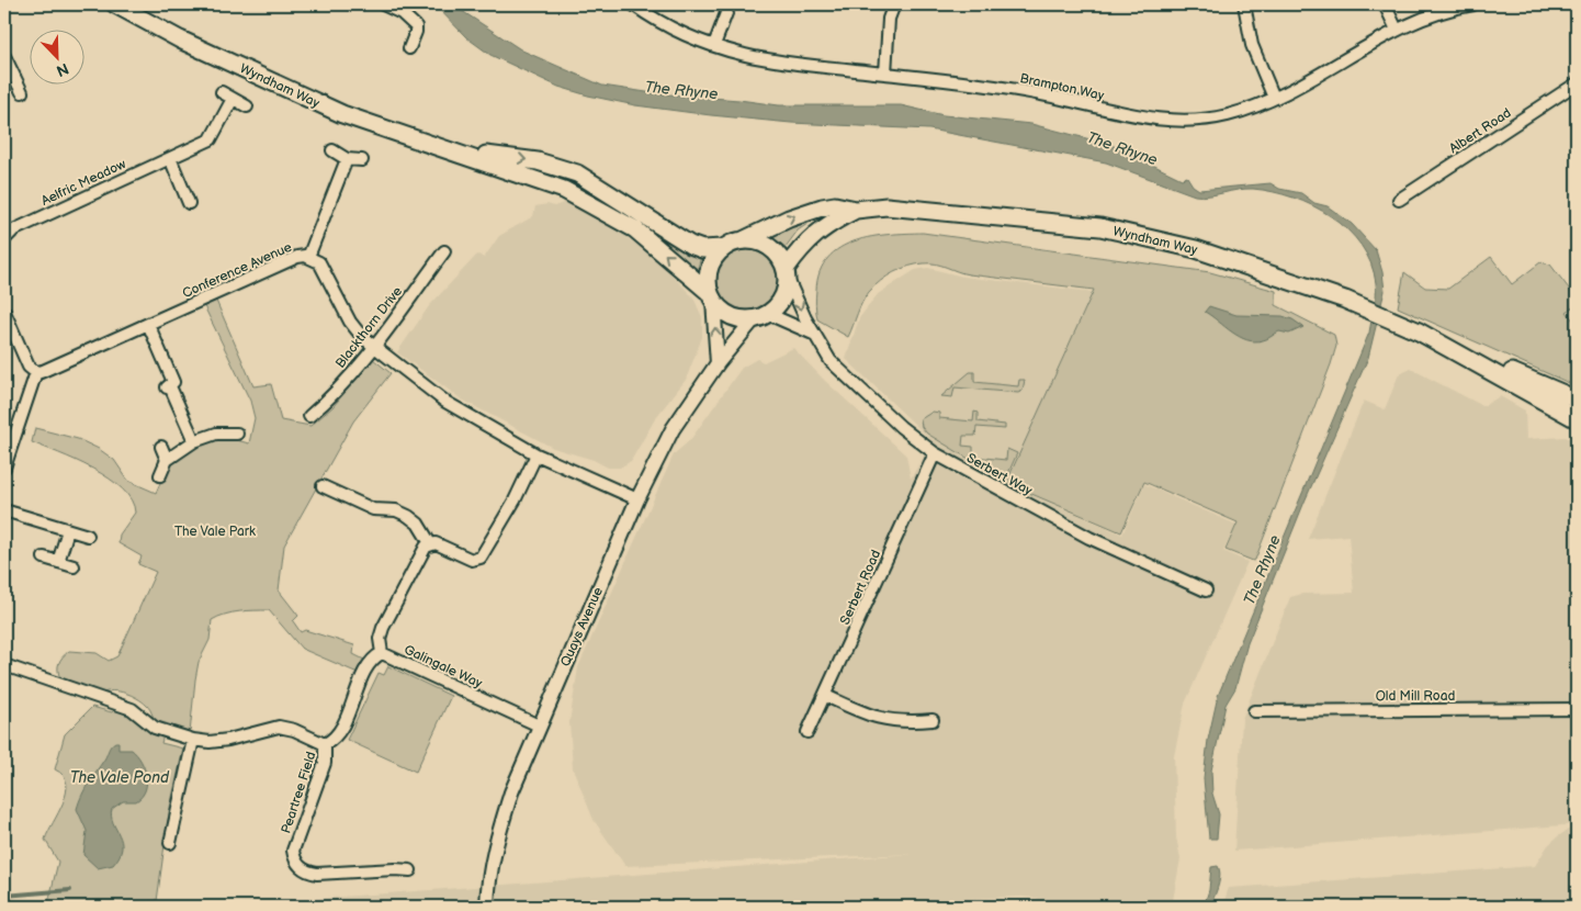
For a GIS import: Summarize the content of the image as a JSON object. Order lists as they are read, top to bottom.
{
  "streets": {
    "main road": ["Wyndham Way"],
    "street": [
      "Brampton Way",
      "Albert Road",
      "Aelfric Meadow",
      "Conference Avenue",
      "Blackthorn Drive",
      "Serbert Way",
      "Serbert Road",
      "Quays Avenue",
      "Galingale Way",
      "Old Mill Road",
      "Peartree Field"
    ]
  },
  "crossings": [
    ["Wyndham Way", "Serbert Way"],
    ["Wyndham Way", "Quays Avenue"],
    ["Conference Avenue", "Blackthorn Drive"],
    ["Conference Avenue", "Quays Avenue"],
    ["Serbert Way", "Serbert Road"],
    ["Serbert Way", "Quays Avenue"],
    ["Quays Avenue", "Galingale Way"],
    ["Galingale Way", "Peartree Field"]
  ],
  "water": ["The Rhyne", "The Vale Pond"],
  "parks": ["The Vale Park"],
  "north": "bottom right"
}
